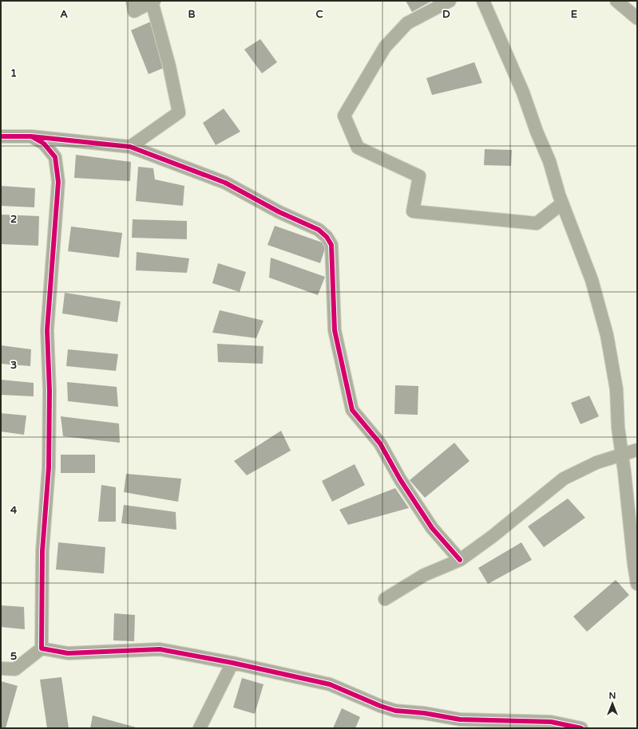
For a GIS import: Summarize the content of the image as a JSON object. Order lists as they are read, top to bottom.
{
  "north": "top",
  "grid": {
    "columns": [
      "A",
      "B",
      "C",
      "D",
      "E"
    ],
    "rows": [
      "1",
      "2",
      "3",
      "4",
      "5"
    ]
  }
}
